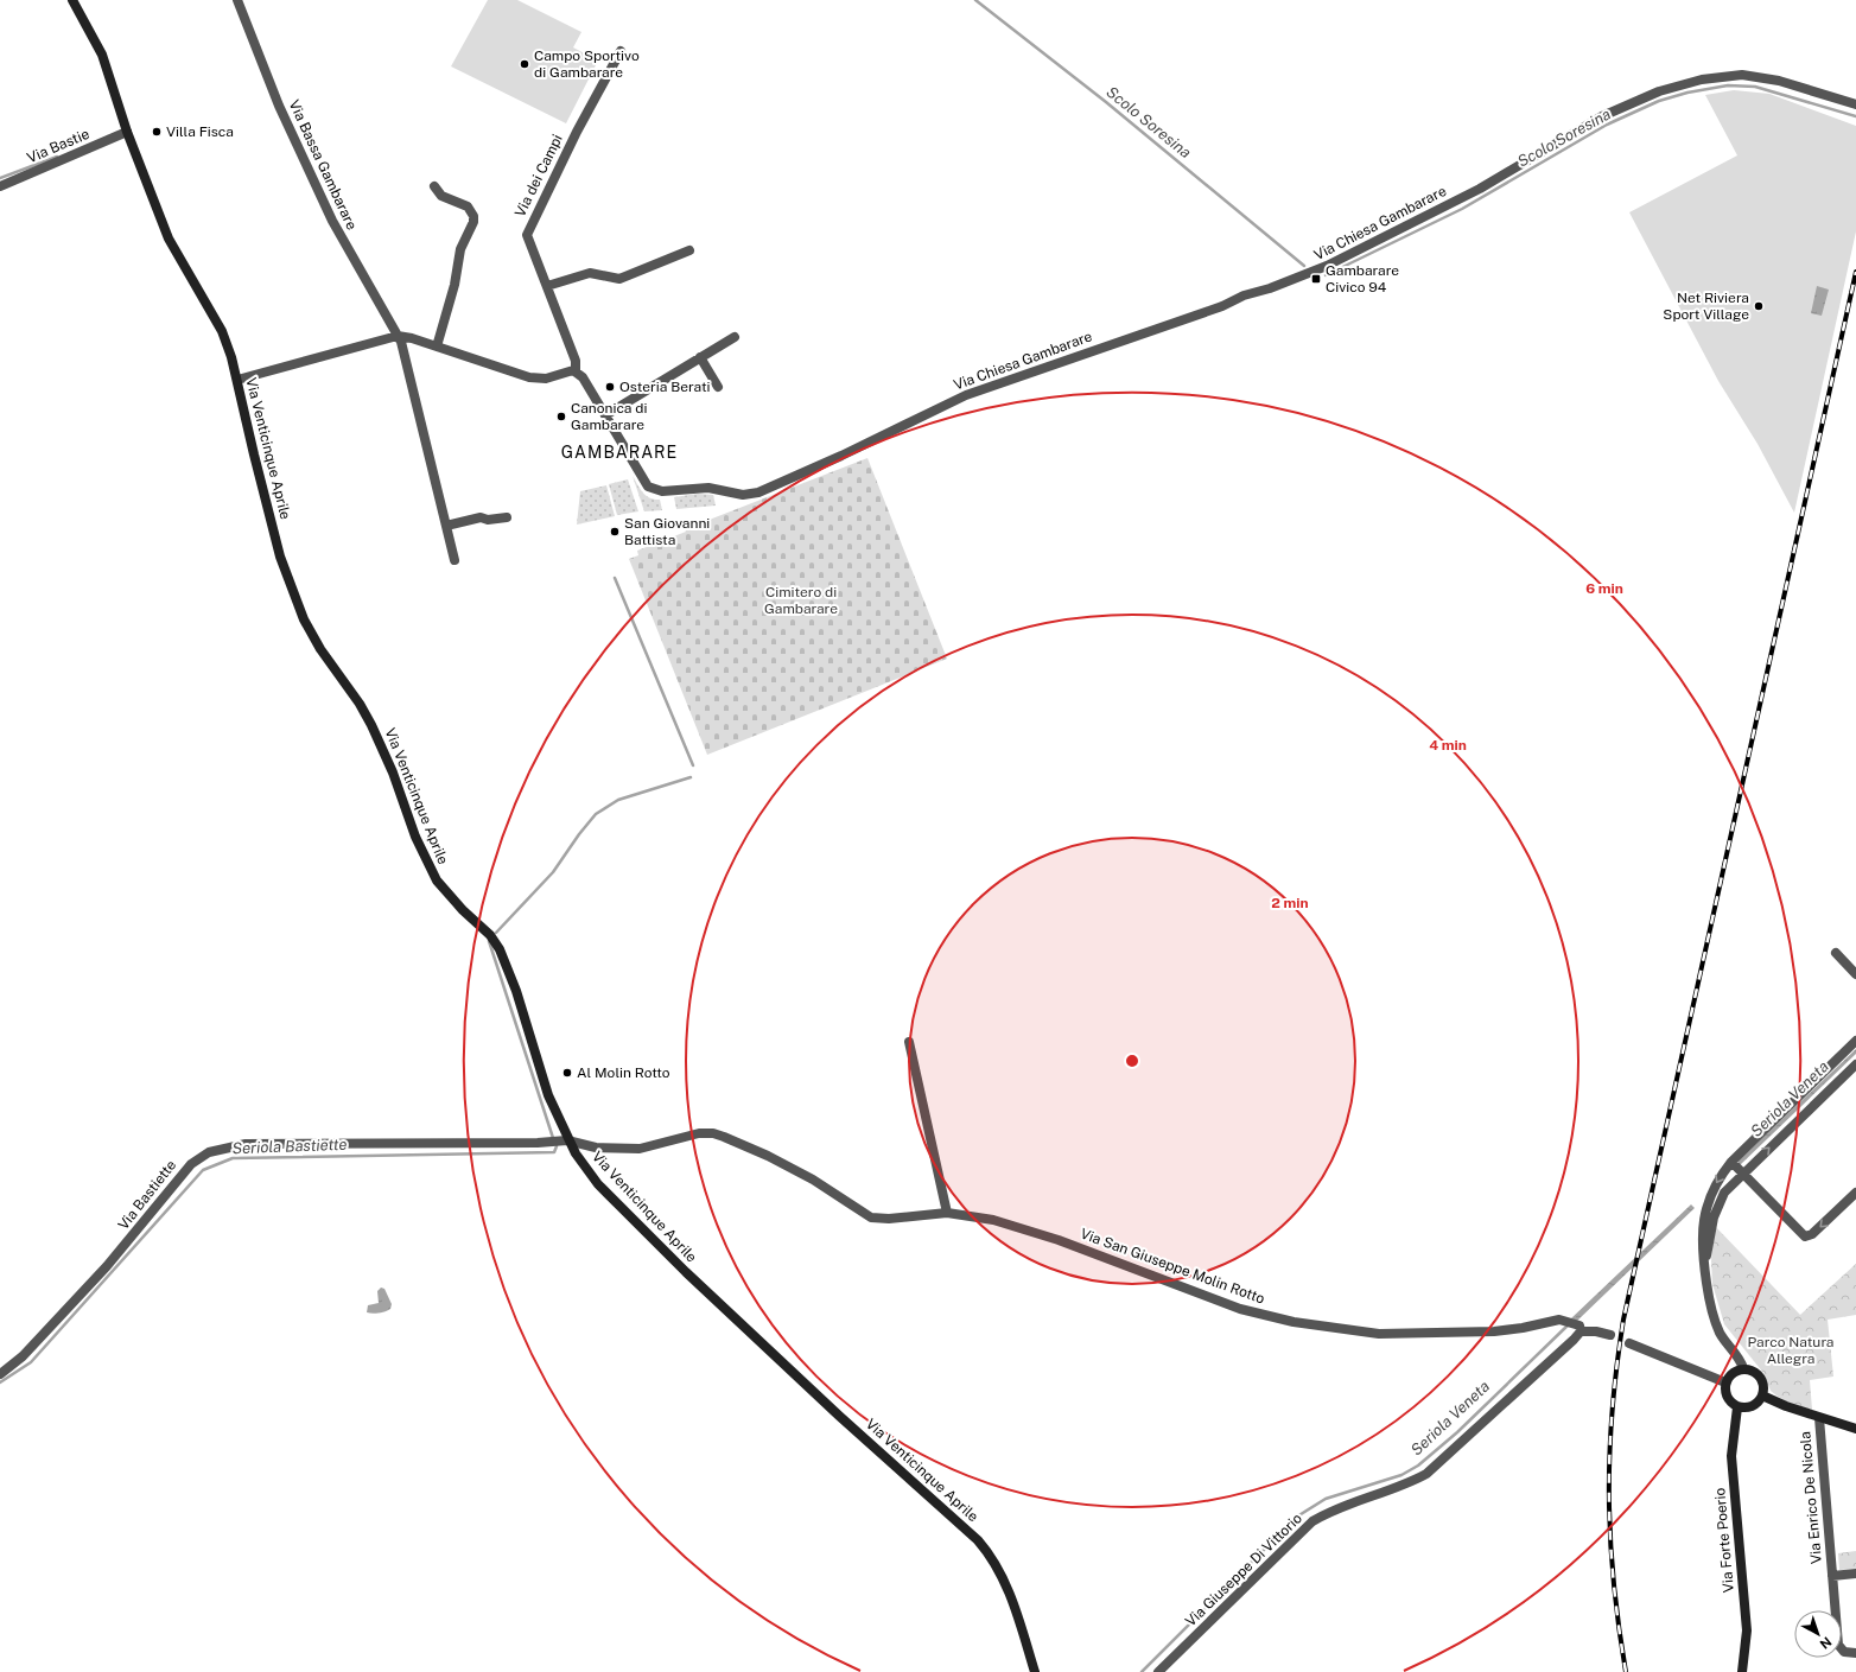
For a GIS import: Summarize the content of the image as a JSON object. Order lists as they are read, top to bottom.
{
  "streets": {
    "street": [
      "Via Bastie",
      "Via Bassa Gambarare",
      "Via dei Campi",
      "Via Chiesa Gambarare",
      "Via Venticinque Aprile",
      "Via Bastiette",
      "Via San Giuseppe Molin Rotto",
      "Via Enrico De Nicola",
      "Via Forte Poerio",
      "Via Giuseppe Di Vittorio"
    ]
  },
  "crossings": [
    ["Via Bastie", "Via Venticinque Aprile"],
    ["Via dei Campi", "Via Chiesa Gambarare"],
    ["Via Venticinque Aprile", "Via Bastiette"],
    ["Via Venticinque Aprile", "Via San Giuseppe Molin Rotto"],
    ["Via Bastiette", "Via San Giuseppe Molin Rotto"],
    ["Via San Giuseppe Molin Rotto", "Via Giuseppe Di Vittorio"]
  ],
  "districts": ["GAMBARARE"],
  "water": ["Scolo Soresina", "Seriola Veneta", "Seriola Bastiette"],
  "parks": ["Cimitero di Gambarare", "Parco Natura Allegra"],
  "places": {
    "other": [
      "Campo Sportivo di Gambarare",
      "Villa Fisca",
      "Net Riviera Sport Village",
      "Osteria Berati",
      "Canonica di Gambarare",
      "San Giovanni Battista",
      "Al Molin Rotto"
    ],
    "transit": ["Gambarare Civico 94"]
  },
  "north": "bottom right",
  "rings": ["6 min", "4 min", "2 min"]
}
